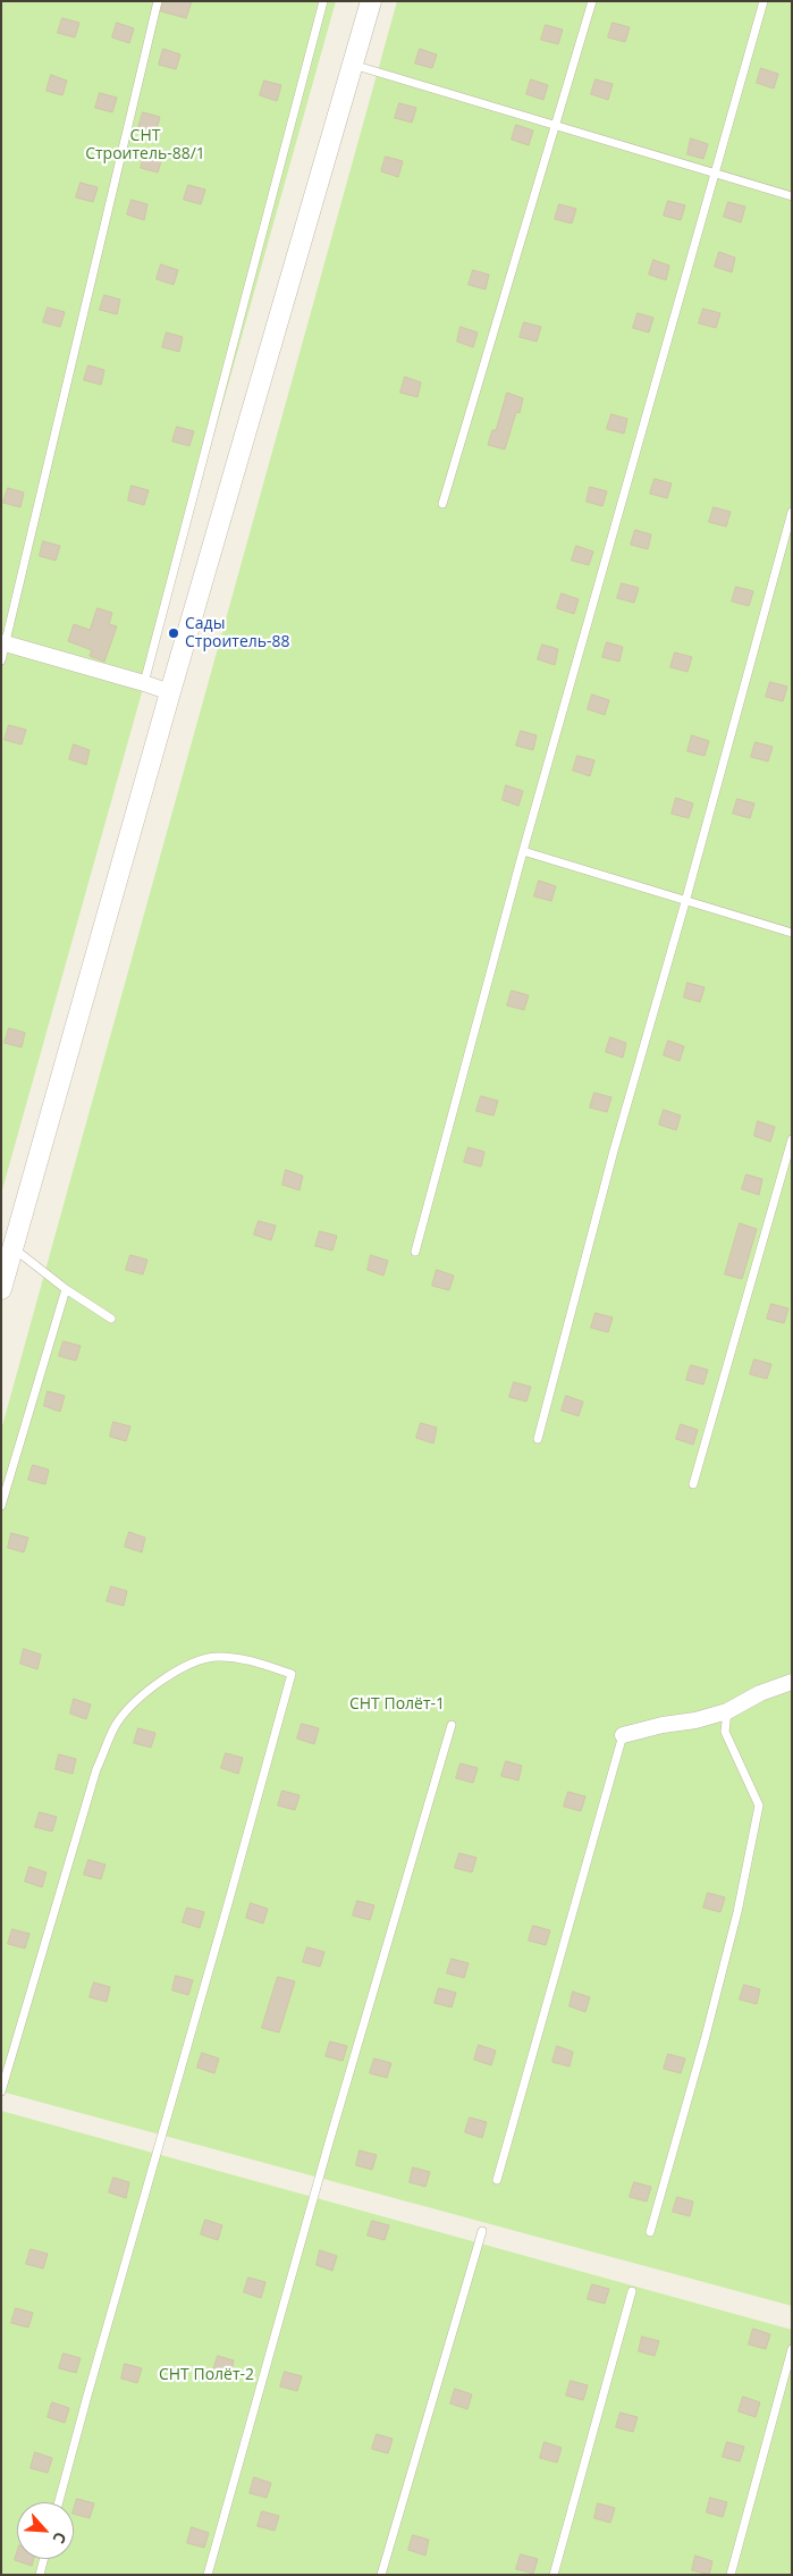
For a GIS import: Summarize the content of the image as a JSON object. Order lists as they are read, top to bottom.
{
  "parks": ["СНТ Строитель-88/1", "СНТ Полёт-1", "СНТ Полёт-2"],
  "places": ["Сады Строитель-88"],
  "north": "bottom right"
}
